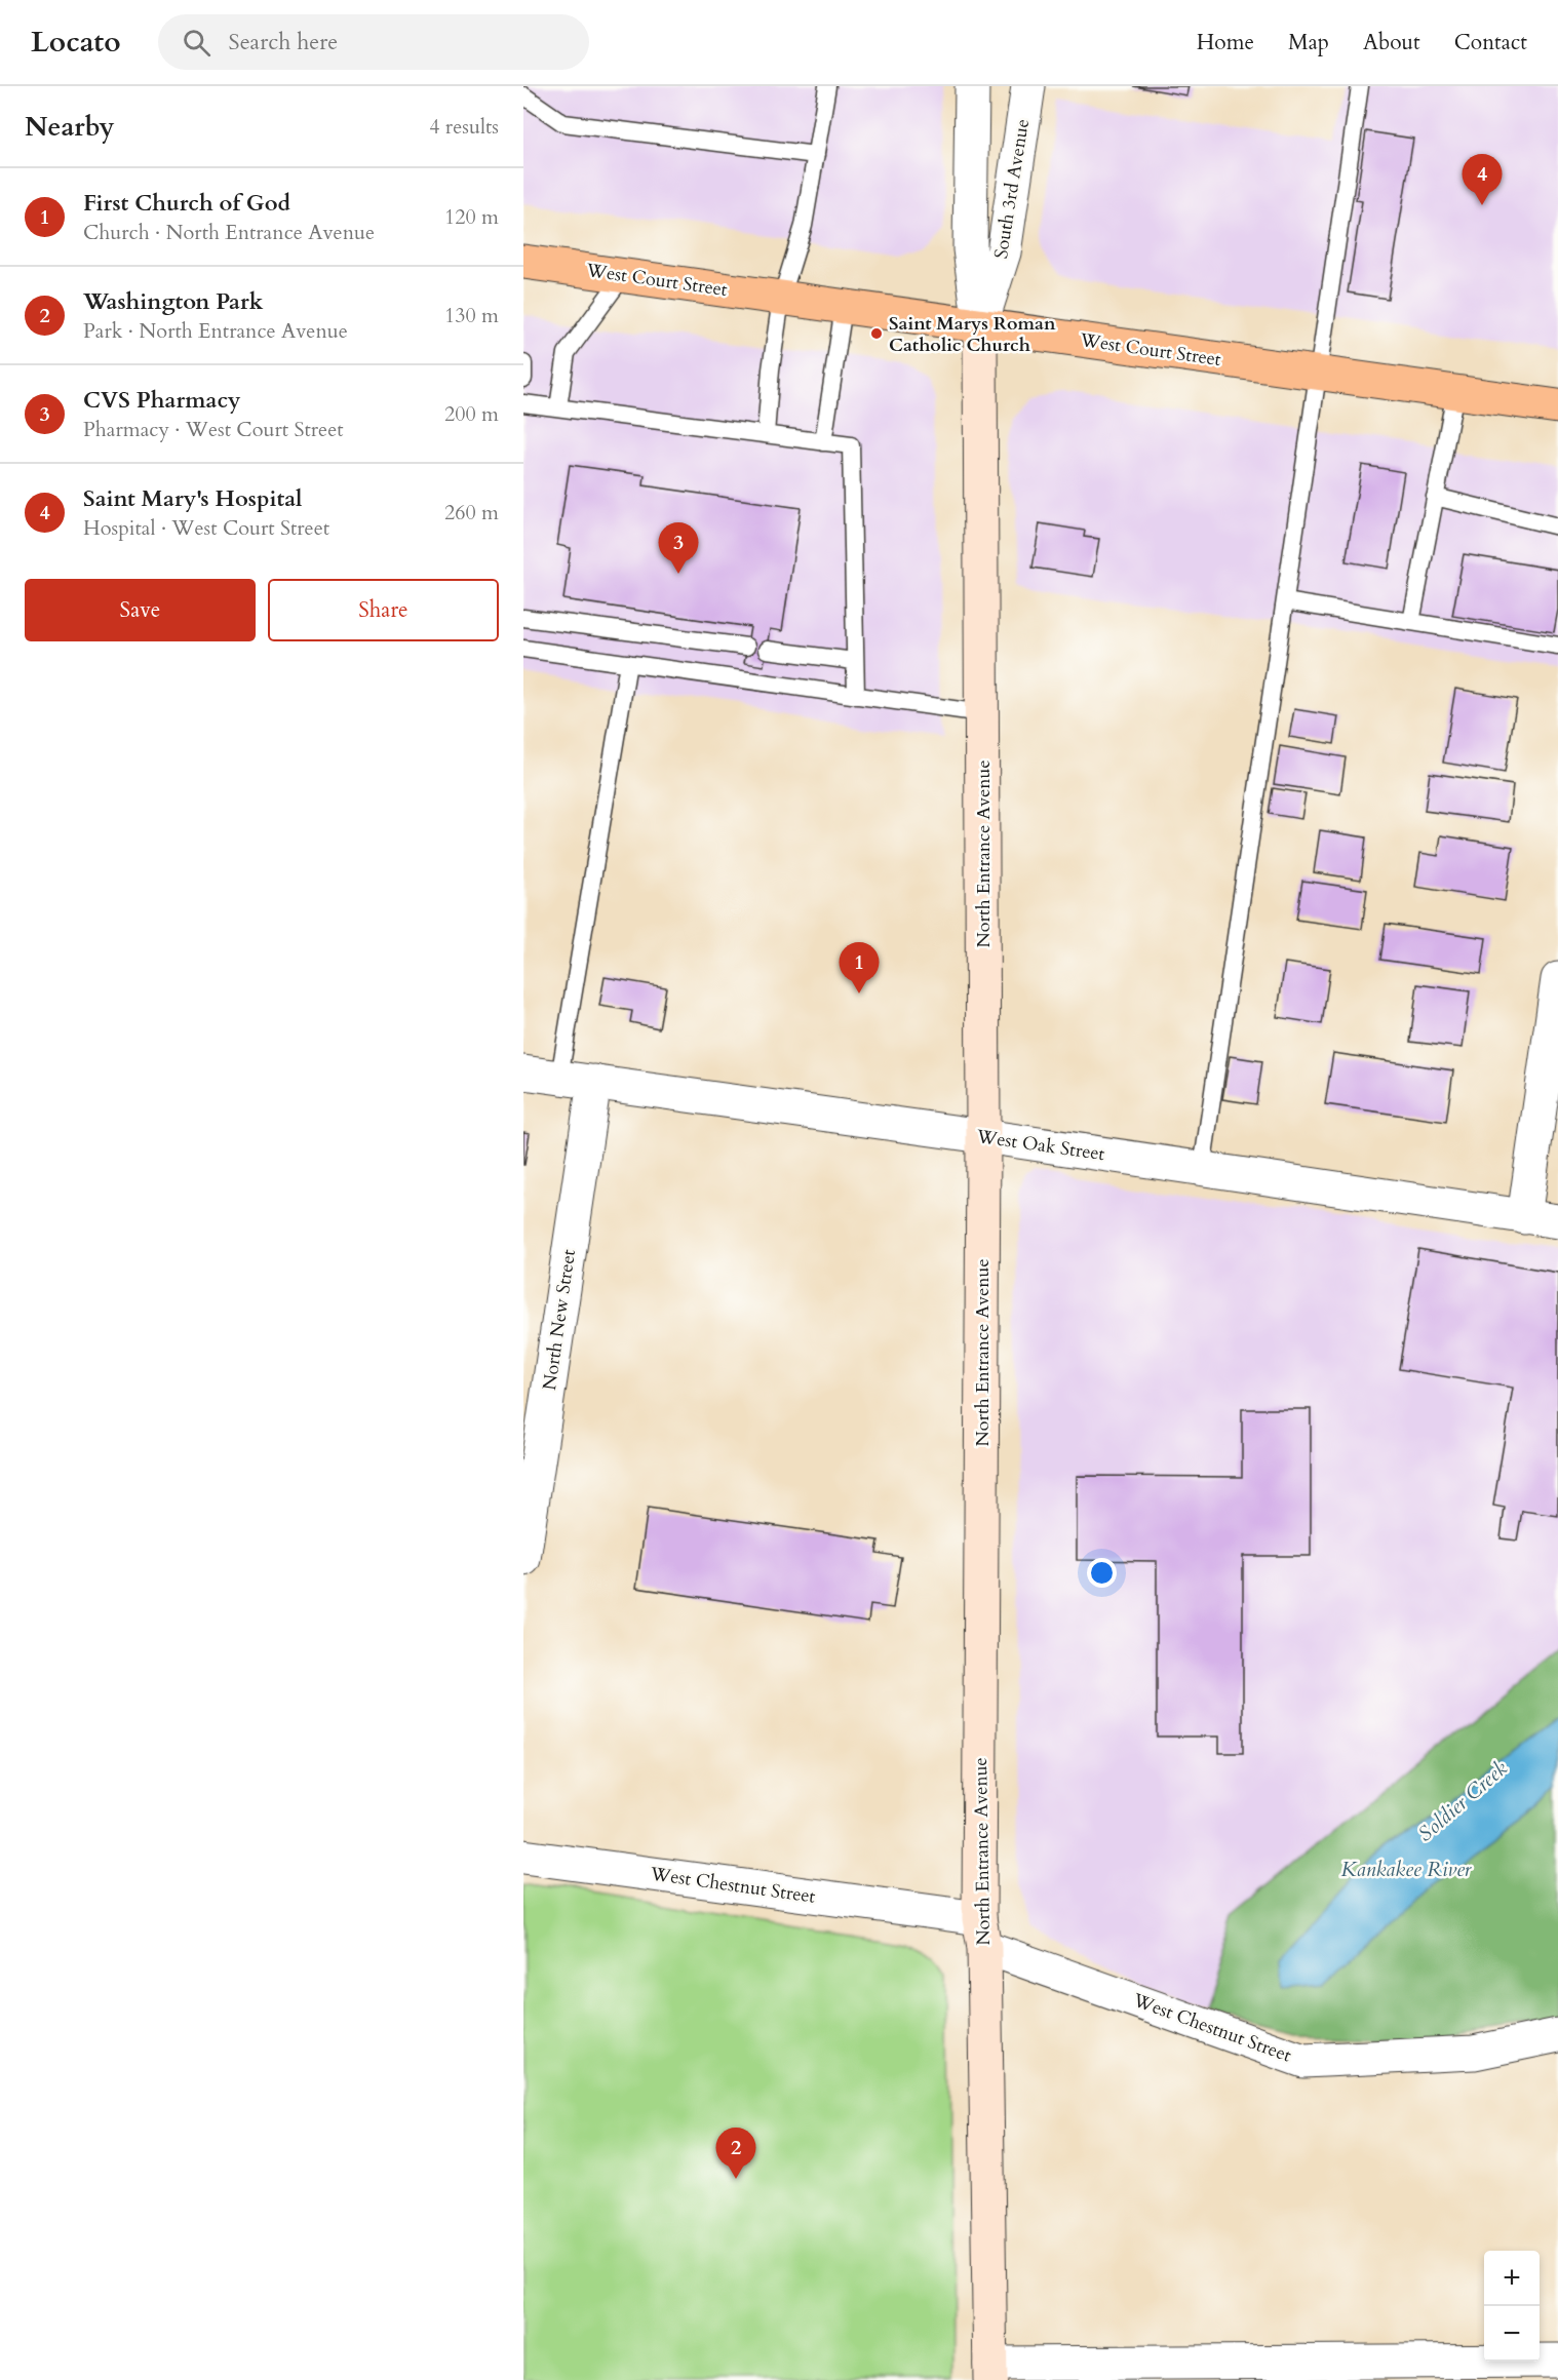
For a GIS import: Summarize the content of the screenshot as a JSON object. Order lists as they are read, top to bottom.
{
  "streets": {
    "main road": ["West Court Street", "North Entrance Avenue"],
    "street": [
      "South 3rd Avenue",
      "West Oak Street",
      "North New Street",
      "West Chestnut Street"
    ]
  },
  "crossings": [
    ["South 3rd Avenue", "West Court Street"],
    ["South 3rd Avenue", "North Entrance Avenue"],
    ["West Court Street", "North Entrance Avenue"],
    ["North Entrance Avenue", "West Oak Street"],
    ["North Entrance Avenue", "West Chestnut Street"],
    ["West Oak Street", "North New Street"]
  ],
  "water": ["Soldier Creek", "Kankakee River"],
  "places": ["Saint Marys Roman Catholic Church"],
  "page": {
    "header": "Locato",
    "search": "Search here",
    "nav": [
      "Home",
      "Map",
      "About",
      "Contact"
    ],
    "heading": ["Nearby", "4 results"],
    "pins": [
      "4",
      "3",
      "1",
      "2"
    ],
    "list": [
      {
        "mark": "1",
        "name": "First Church of God",
        "note": "Church · North Entrance Avenue",
        "value": "120 m"
      },
      {
        "mark": "2",
        "name": "Washington Park",
        "note": "Park · North Entrance Avenue",
        "value": "130 m"
      },
      {
        "mark": "3",
        "name": "CVS Pharmacy",
        "note": "Pharmacy · West Court Street",
        "value": "200 m"
      },
      {
        "mark": "4",
        "name": "Saint Mary's Hospital",
        "note": "Hospital · West Court Street",
        "value": "260 m"
      }
    ],
    "buttons": ["Save", "Share"],
    "map_buttons": ["+", "−"]
  }
}
